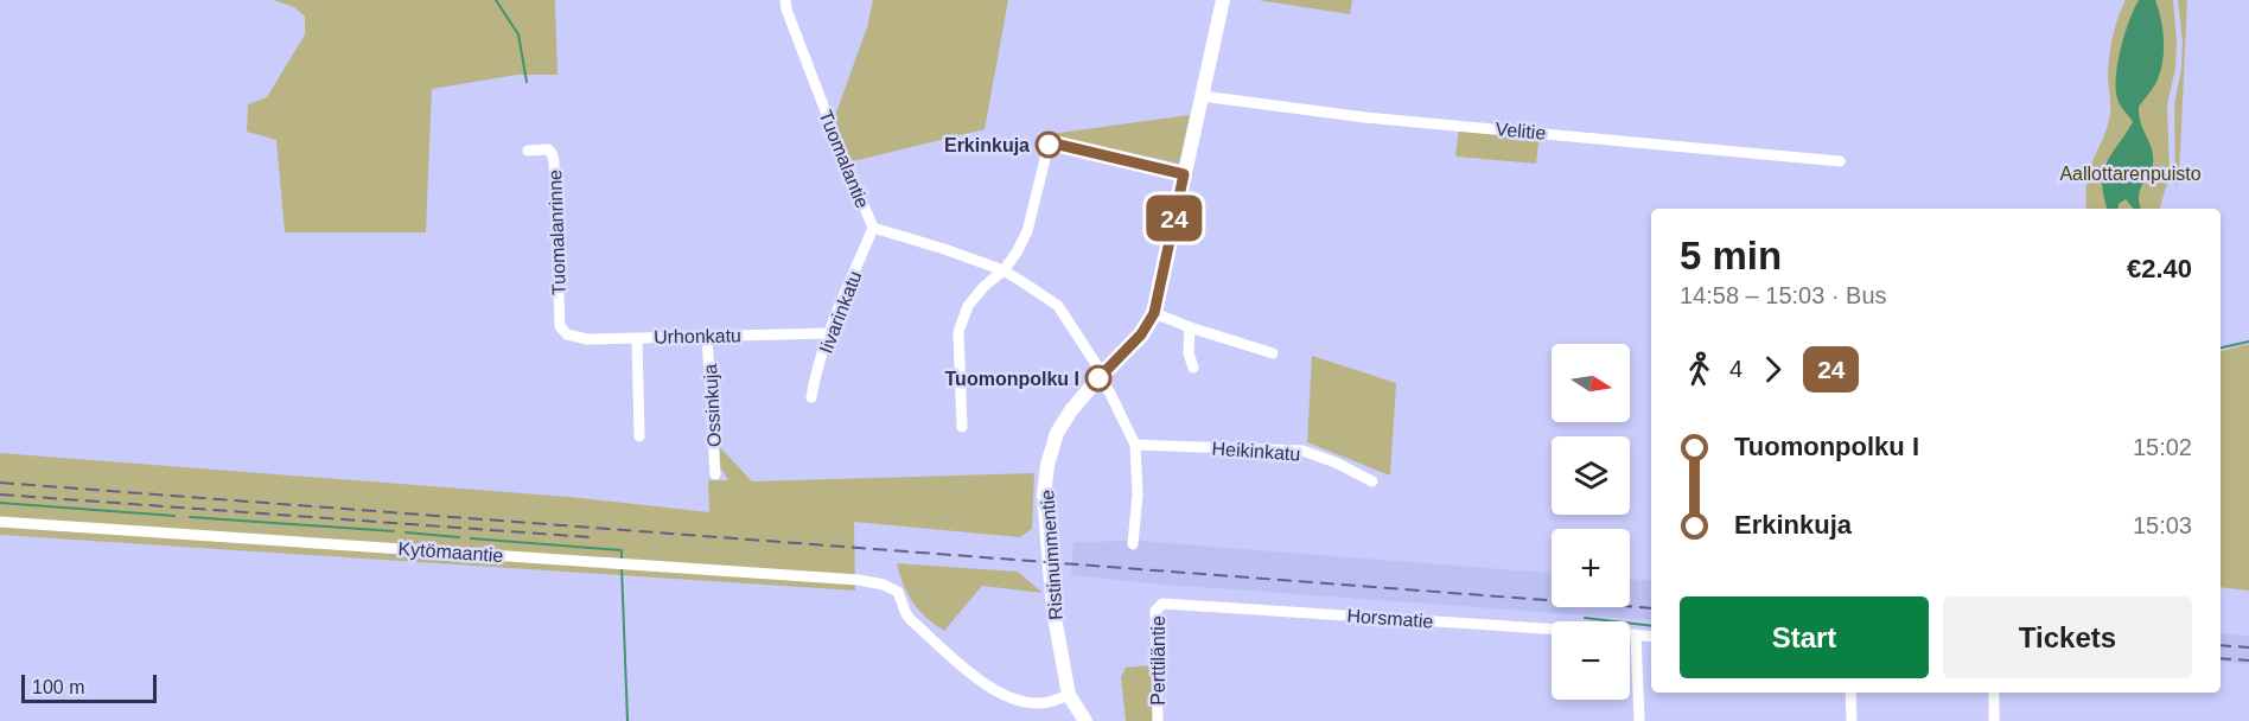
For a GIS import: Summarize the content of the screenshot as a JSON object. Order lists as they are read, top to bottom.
{
  "streets": {
    "street": [
      "Velitie",
      "Tuomalantie",
      "Tuomalanrinne",
      "Iivarinkatu",
      "Urhonkatu",
      "Ossinkuja",
      "Heikinkatu",
      "Kytömaantie",
      "Ristinummentie",
      "Horsmatie",
      "Perttiläntie"
    ]
  },
  "crossings": [
    ["Velitie", "Ristinummentie"],
    ["Tuomalantie", "Iivarinkatu"],
    ["Tuomalantie", "Heikinkatu"],
    ["Tuomalantie", "Ristinummentie"],
    ["Tuomalanrinne", "Urhonkatu"],
    ["Iivarinkatu", "Urhonkatu"],
    ["Urhonkatu", "Ossinkuja"],
    ["Kytömaantie", "Ristinummentie"],
    ["Horsmatie", "Perttiläntie"]
  ],
  "parks": ["Aallottarenpuisto"],
  "places": ["Erkinkuja", "Tuomonpolku I"],
  "lines": ["bus line 24"],
  "scale_bar": "100 m",
  "north": "right",
  "page": {
    "on_map": "24",
    "heading": ["5 min", "14:58 – 15:03 · Bus", "€2.40"],
    "legs": ["4", "24"],
    "map_buttons": ["+", "−"],
    "list": [
      {
        "name": "Tuomonpolku I",
        "value": "15:02"
      },
      {
        "name": "Erkinkuja",
        "value": "15:03"
      }
    ],
    "buttons": ["Start", "Tickets"],
    "scale": "100 m"
  }
}
